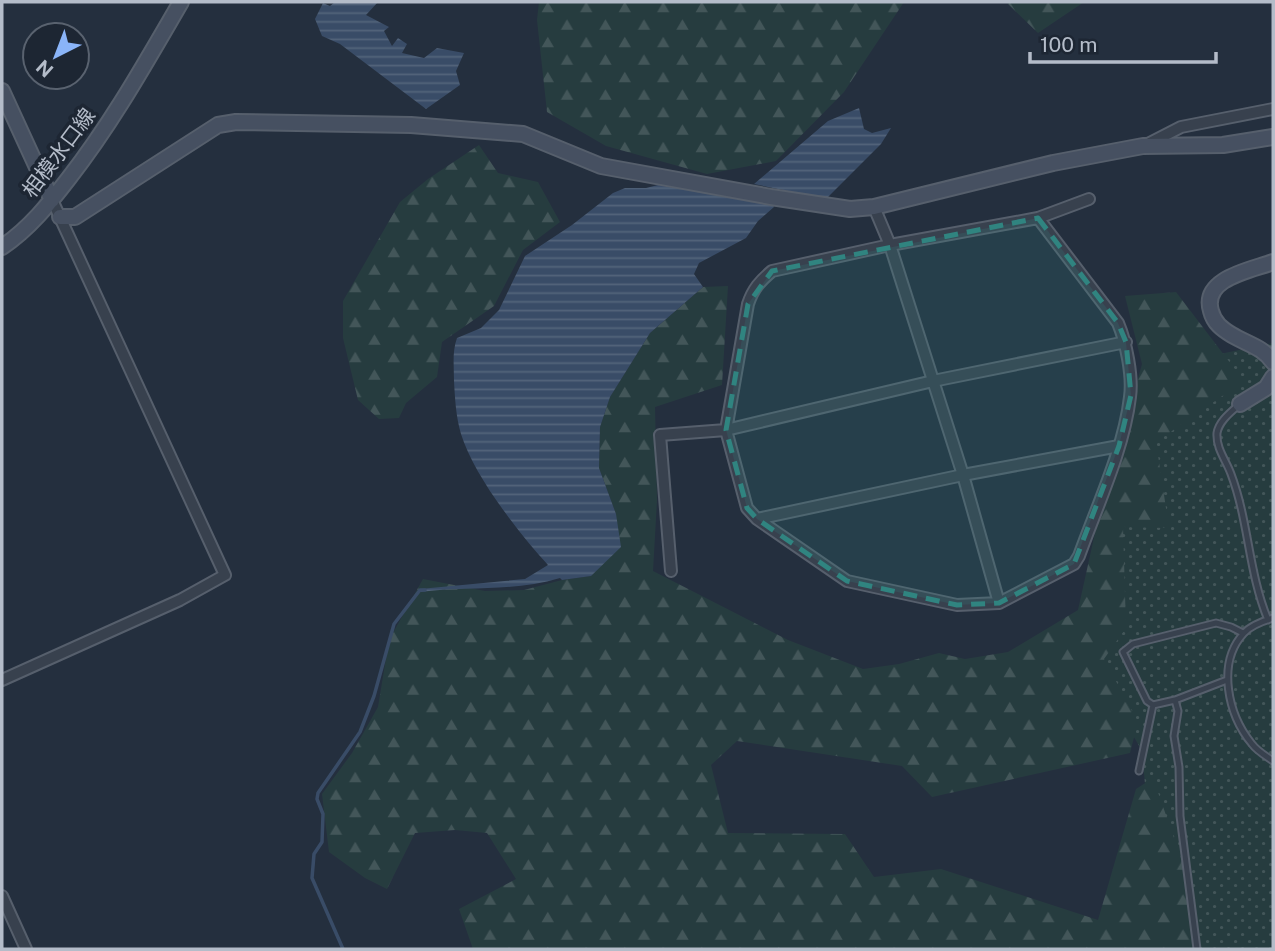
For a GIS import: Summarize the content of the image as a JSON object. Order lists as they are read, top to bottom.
{
  "streets": {
    "street": ["相模水口線"]
  },
  "scale_bar": "100 m",
  "north": "bottom left"
}
